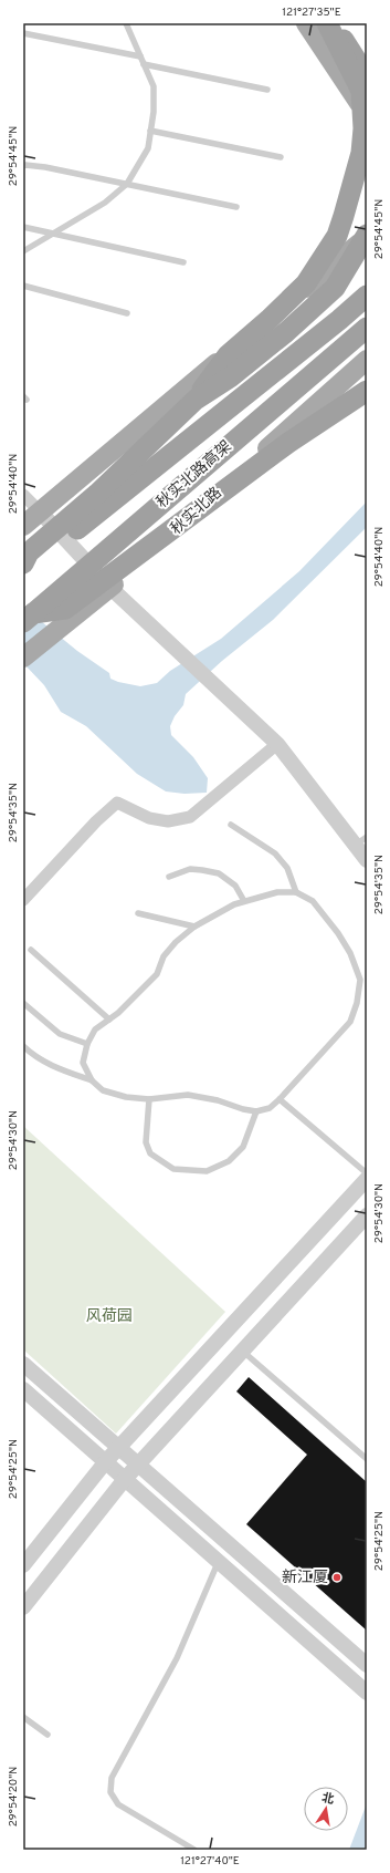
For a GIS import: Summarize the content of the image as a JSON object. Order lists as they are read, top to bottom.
{
  "streets": {
    "highway": ["秋实北路高架"],
    "main road": ["秋实北路"]
  },
  "parks": ["风荷园"],
  "places": ["新江厦"],
  "north": "top",
  "coordinates": [
    "121°27'35\"E",
    "29°54'45\"N",
    "29°54'40\"N",
    "29°54'35\"N",
    "29°54'30\"N",
    "29°54'25\"N",
    "29°54'20\"N",
    "121°27'40\"E"
  ]
}
